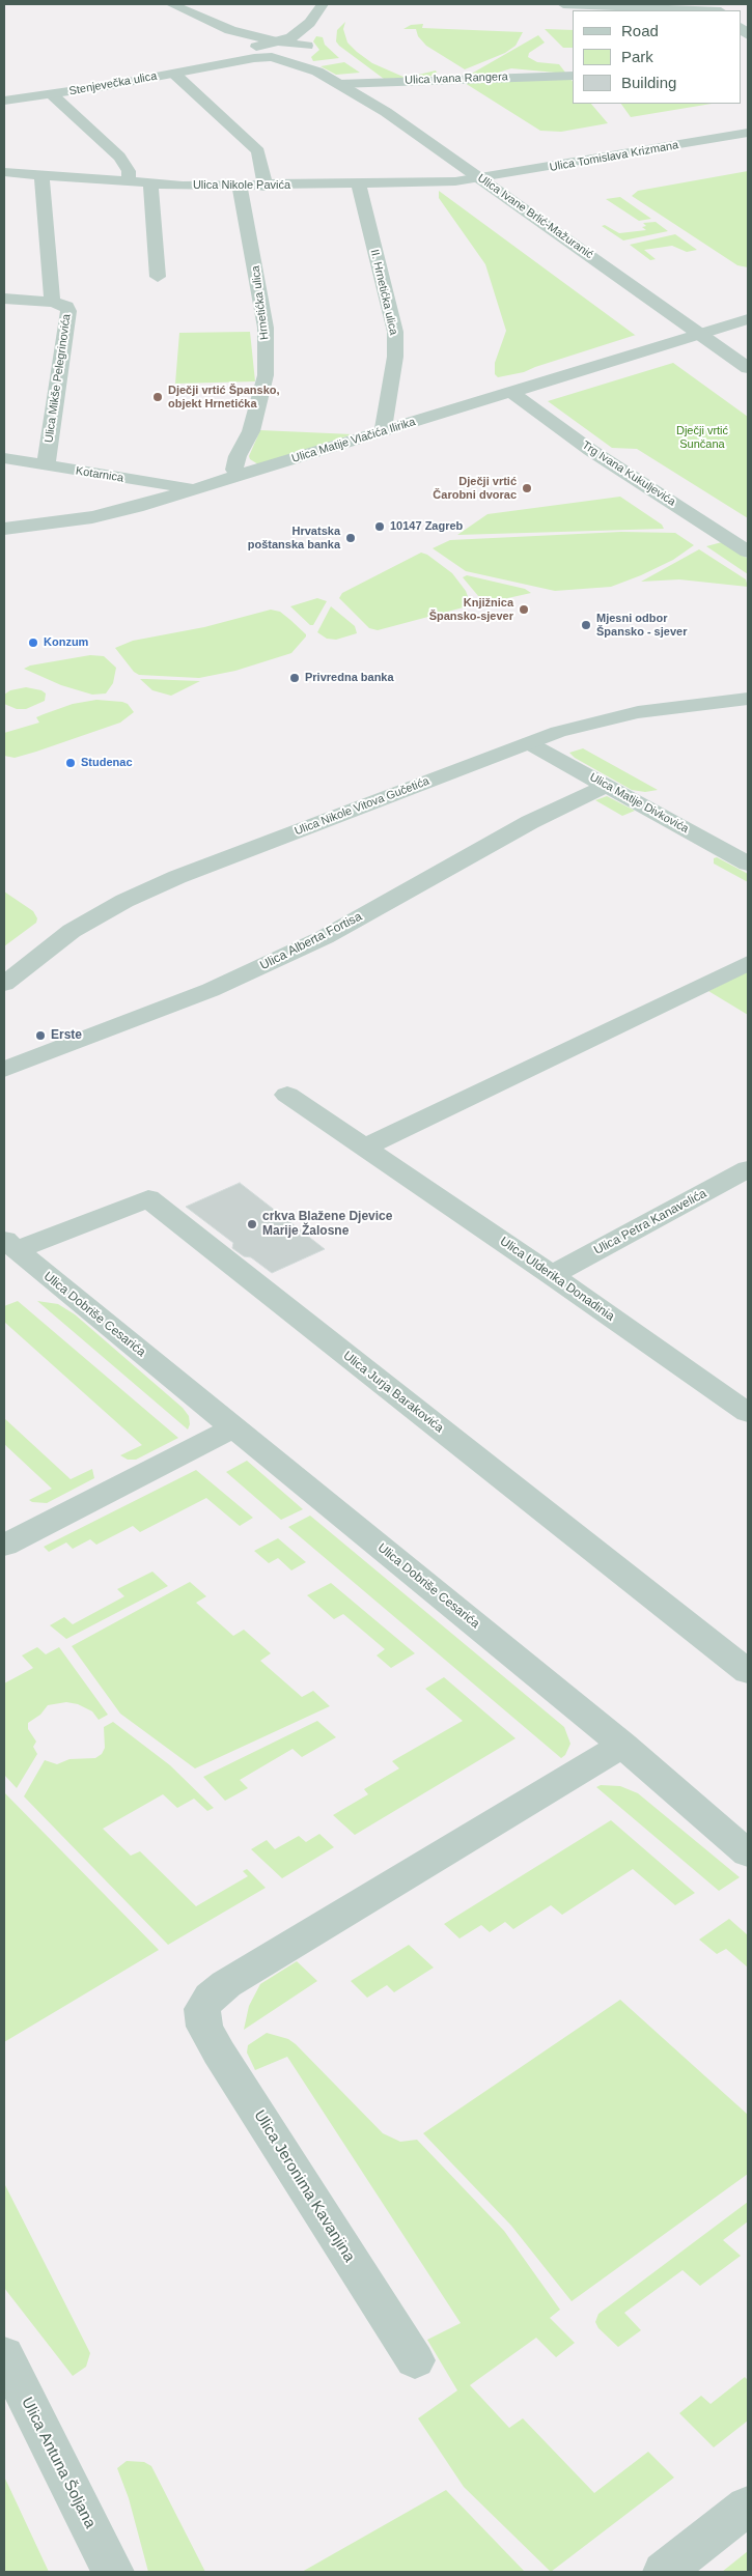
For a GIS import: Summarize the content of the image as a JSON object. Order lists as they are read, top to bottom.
{
  "streets": {
    "street": [
      "Ulica Ivana Rangera",
      "Stenjevečka ulica",
      "Ulica Tomislava Krizmana",
      "Ulica Nikole Pavića",
      "Ulica Ivane Brlić-Mažuranić",
      "II. Hrnetićka ulica",
      "Hrnetićka ulica",
      "Ulica Mikše Pelegrinovića",
      "Ulica Matije Vlačića Ilirika",
      "Trg Ivana Kukuljevića",
      "Kotarnica",
      "Ulica Matije Divkovića",
      "Ulica Nikole Vitova Gučetića",
      "Ulica Alberta Fortisa",
      "Ulica Petra Kanavelića",
      "Ulica Ulderika Donadinia",
      "Ulica Dobriše Cesarića",
      "Ulica Jurja Barakovića",
      "Ulica Jeronima Kavanjina",
      "Ulica Antuna Šoljana"
    ]
  },
  "crossings": [
    ["Ulica Ivana Rangera", "Ulica Ivane Brlić-Mažuranić"],
    ["Stenjevečka ulica", "Ulica Ivane Brlić-Mažuranić"],
    ["Ulica Tomislava Krizmana", "Ulica Nikole Pavića"],
    ["Ulica Tomislava Krizmana", "Ulica Ivane Brlić-Mažuranić"],
    ["Ulica Nikole Pavića", "Ulica Ivane Brlić-Mažuranić"],
    ["Ulica Nikole Pavića", "II. Hrnetićka ulica"],
    ["Ulica Nikole Pavića", "Hrnetićka ulica"],
    ["Ulica Nikole Pavića", "Ulica Mikše Pelegrinovića"],
    ["Ulica Ivane Brlić-Mažuranić", "Ulica Matije Vlačića Ilirika"],
    ["II. Hrnetićka ulica", "Ulica Matije Vlačića Ilirika"],
    ["Hrnetićka ulica", "Ulica Matije Vlačića Ilirika"],
    ["Ulica Mikše Pelegrinovića", "Kotarnica"],
    ["Ulica Matije Vlačića Ilirika", "Trg Ivana Kukuljevića"],
    ["Ulica Matije Vlačića Ilirika", "Kotarnica"],
    ["Ulica Matije Divkovića", "Ulica Nikole Vitova Gučetića"],
    ["Ulica Matije Divkovića", "Ulica Alberta Fortisa"],
    ["Ulica Petra Kanavelića", "Ulica Ulderika Donadinia"],
    ["Ulica Dobriše Cesarića", "Ulica Jurja Barakovića"],
    ["Ulica Dobriše Cesarića", "Ulica Jeronima Kavanjina"]
  ],
  "parks": ["Dječji vrtić Sunčana"],
  "places": [
    "Dječji vrtić Špansko, objekt Hrnetićka",
    "Dječji vrtić Čarobni dvorac",
    "10147 Zagreb",
    "Hrvatska poštanska banka",
    "Knjižnica Špansko-sjever",
    "Mjesni odbor Špansko - sjever",
    "Konzum",
    "Privredna banka",
    "Studenac",
    "Erste",
    "crkva Blažene Djevice Marije Žalosne"
  ],
  "legend": ["Road", "Park", "Building"]
}
